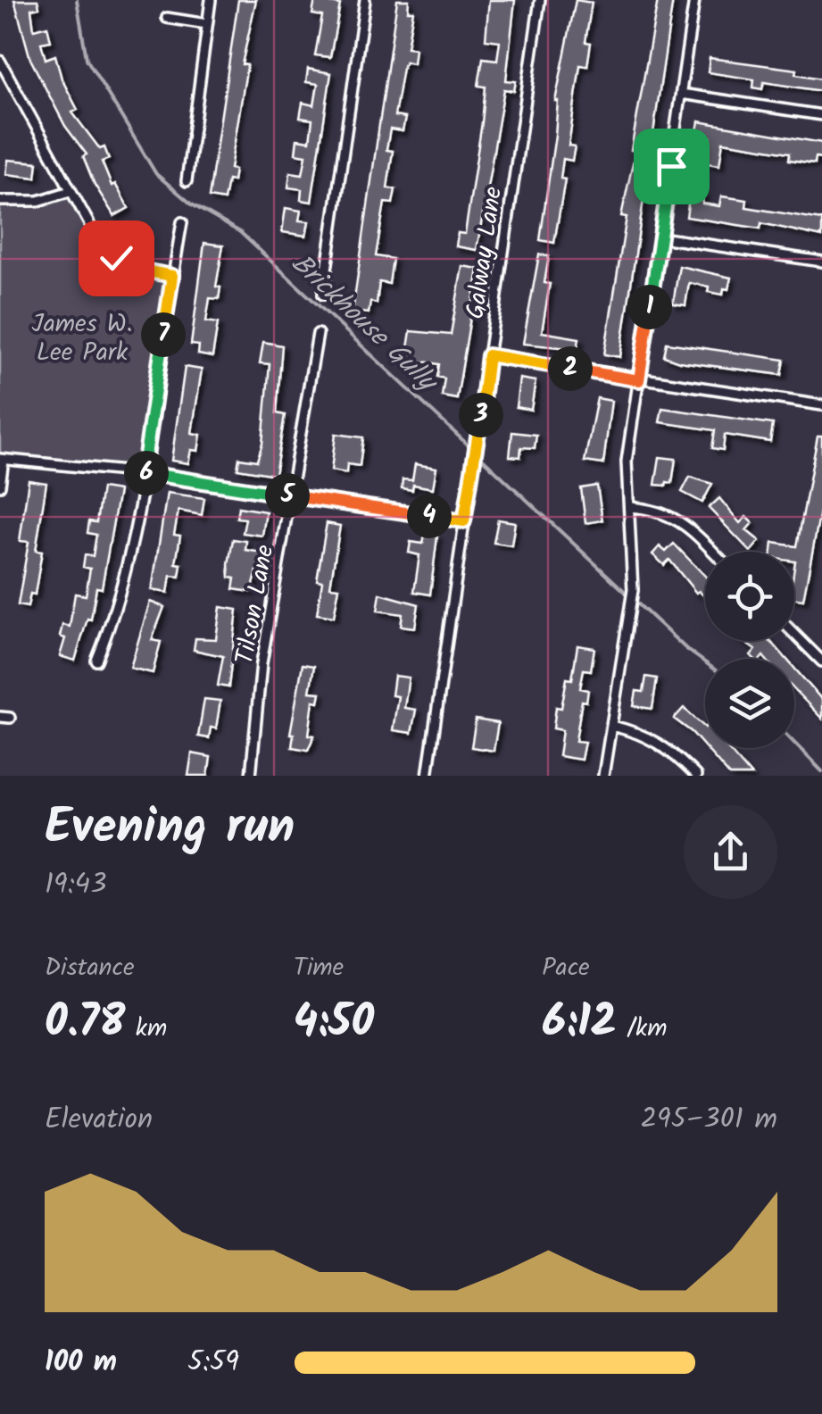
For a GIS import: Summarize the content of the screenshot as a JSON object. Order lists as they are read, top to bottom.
{
  "streets": {
    "street": ["Galway Lane", "Tilson Lane"]
  },
  "water": ["Brickhouse Gully"],
  "parks": ["James W. Lee Park"],
  "page": {
    "pins": [
      "1",
      "7",
      "2",
      "3",
      "6",
      "5",
      "4"
    ],
    "heading": ["Evening run", "19:43"],
    "stats": [
      ["Distance", "0.78 km"],
      ["Time", "4:50"],
      ["Pace", "6:12 /km"]
    ],
    "chart": ["Elevation", "295–301 m"],
    "list": [
      {
        "name": "100 m",
        "note": "5:59"
      }
    ]
  }
}
